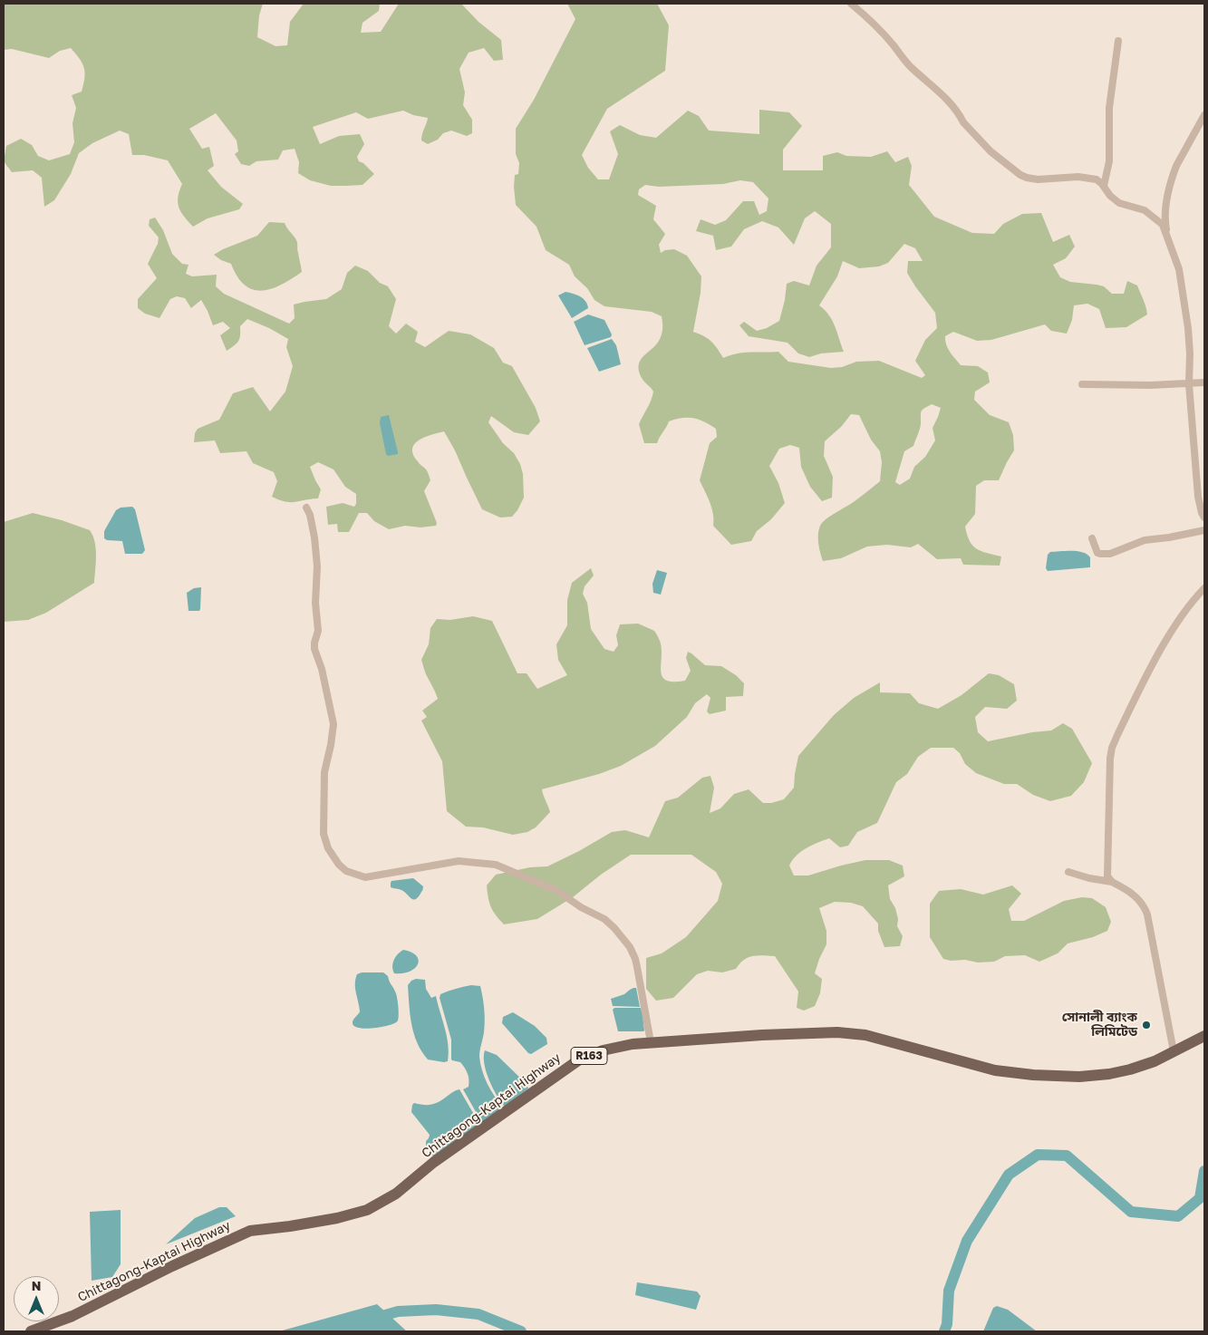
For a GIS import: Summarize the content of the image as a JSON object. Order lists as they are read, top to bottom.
{
  "streets": {
    "main road": ["R163", "Chittagong-Kaptai Highway"]
  },
  "places": ["সোনালী ব্যাংক লিমিটেড"],
  "north": "top"
}
